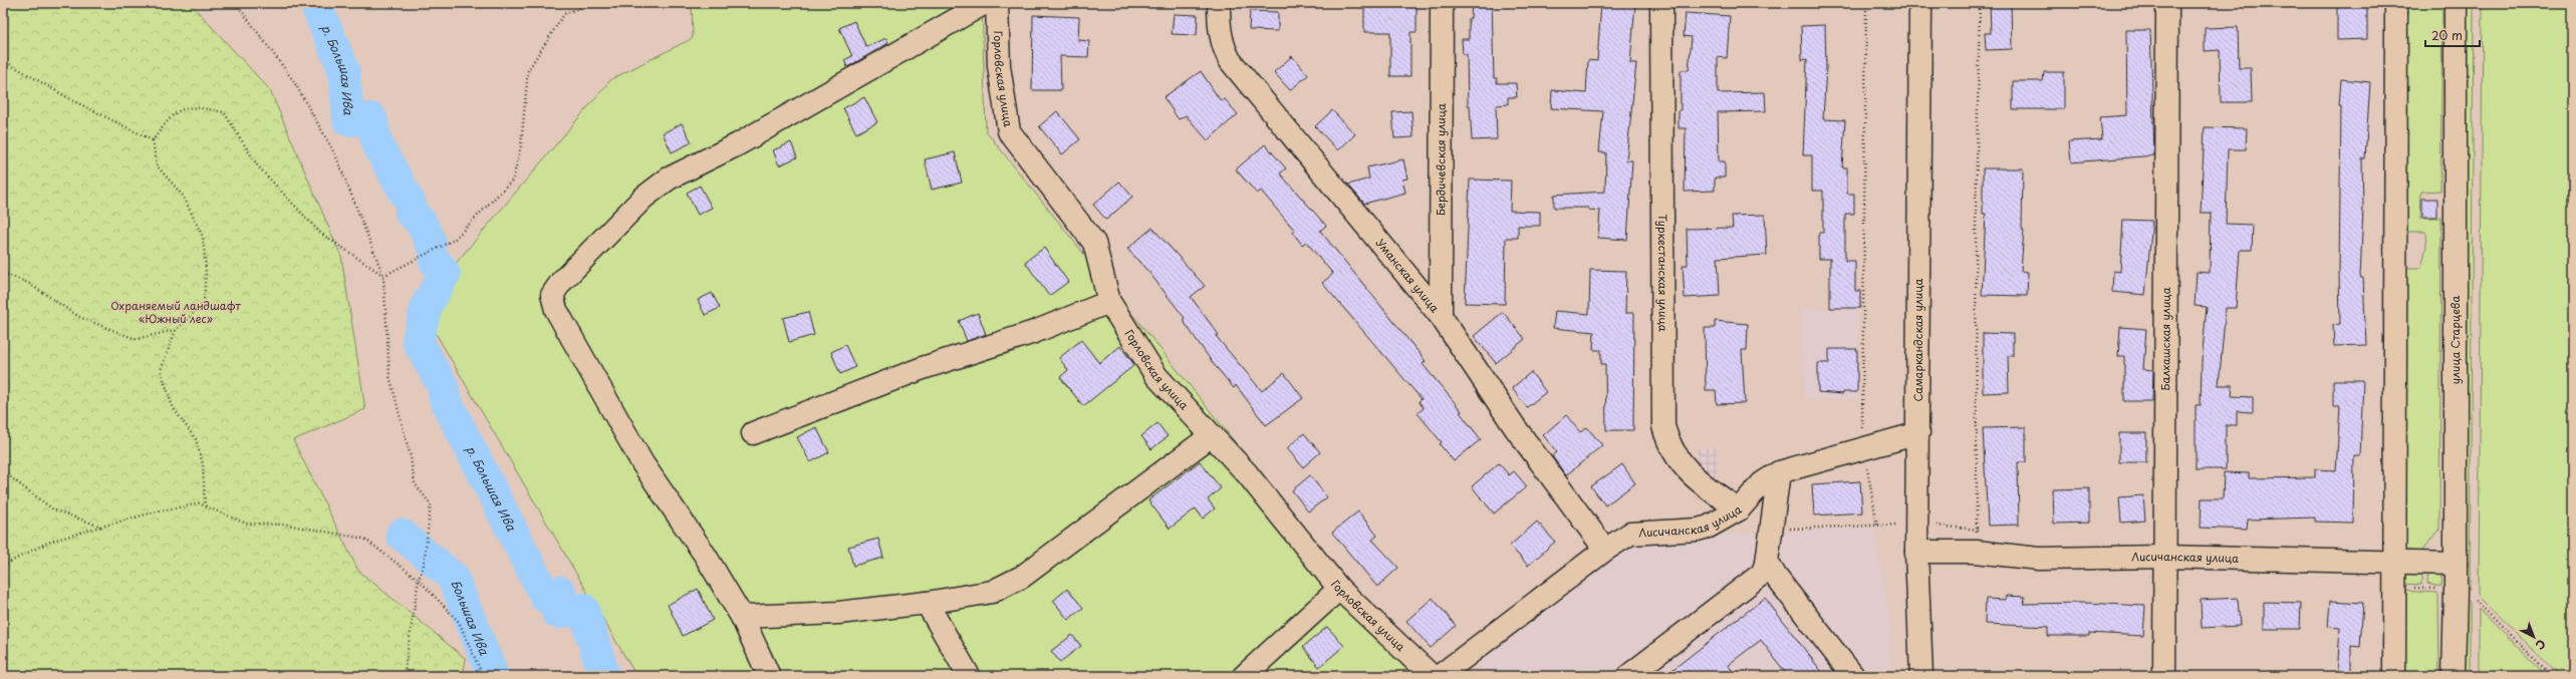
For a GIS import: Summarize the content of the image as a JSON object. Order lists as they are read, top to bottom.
{
  "streets": {
    "street": [
      "Горловская улица",
      "Бердичевская улица",
      "Туркестанская улица",
      "Уманская улица",
      "Балхашская улица",
      "Самаркандская улица",
      "улица Старцева",
      "Лисичанская улица"
    ]
  },
  "crossings": [
    ["Бердичевская улица", "Уманская улица"],
    ["Туркестанская улица", "Лисичанская улица"],
    ["Уманская улица", "Лисичанская улица"],
    ["Балхашская улица", "Лисичанская улица"],
    ["Самаркандская улица", "Лисичанская улица"],
    ["улица Старцева", "Лисичанская улица"]
  ],
  "water": ["р. Большая Ива", "Большая Ива"],
  "parks": ["Охраняемый ландшафт «Южный лес»"],
  "scale_bar": "20 m",
  "north": "bottom right"
}
